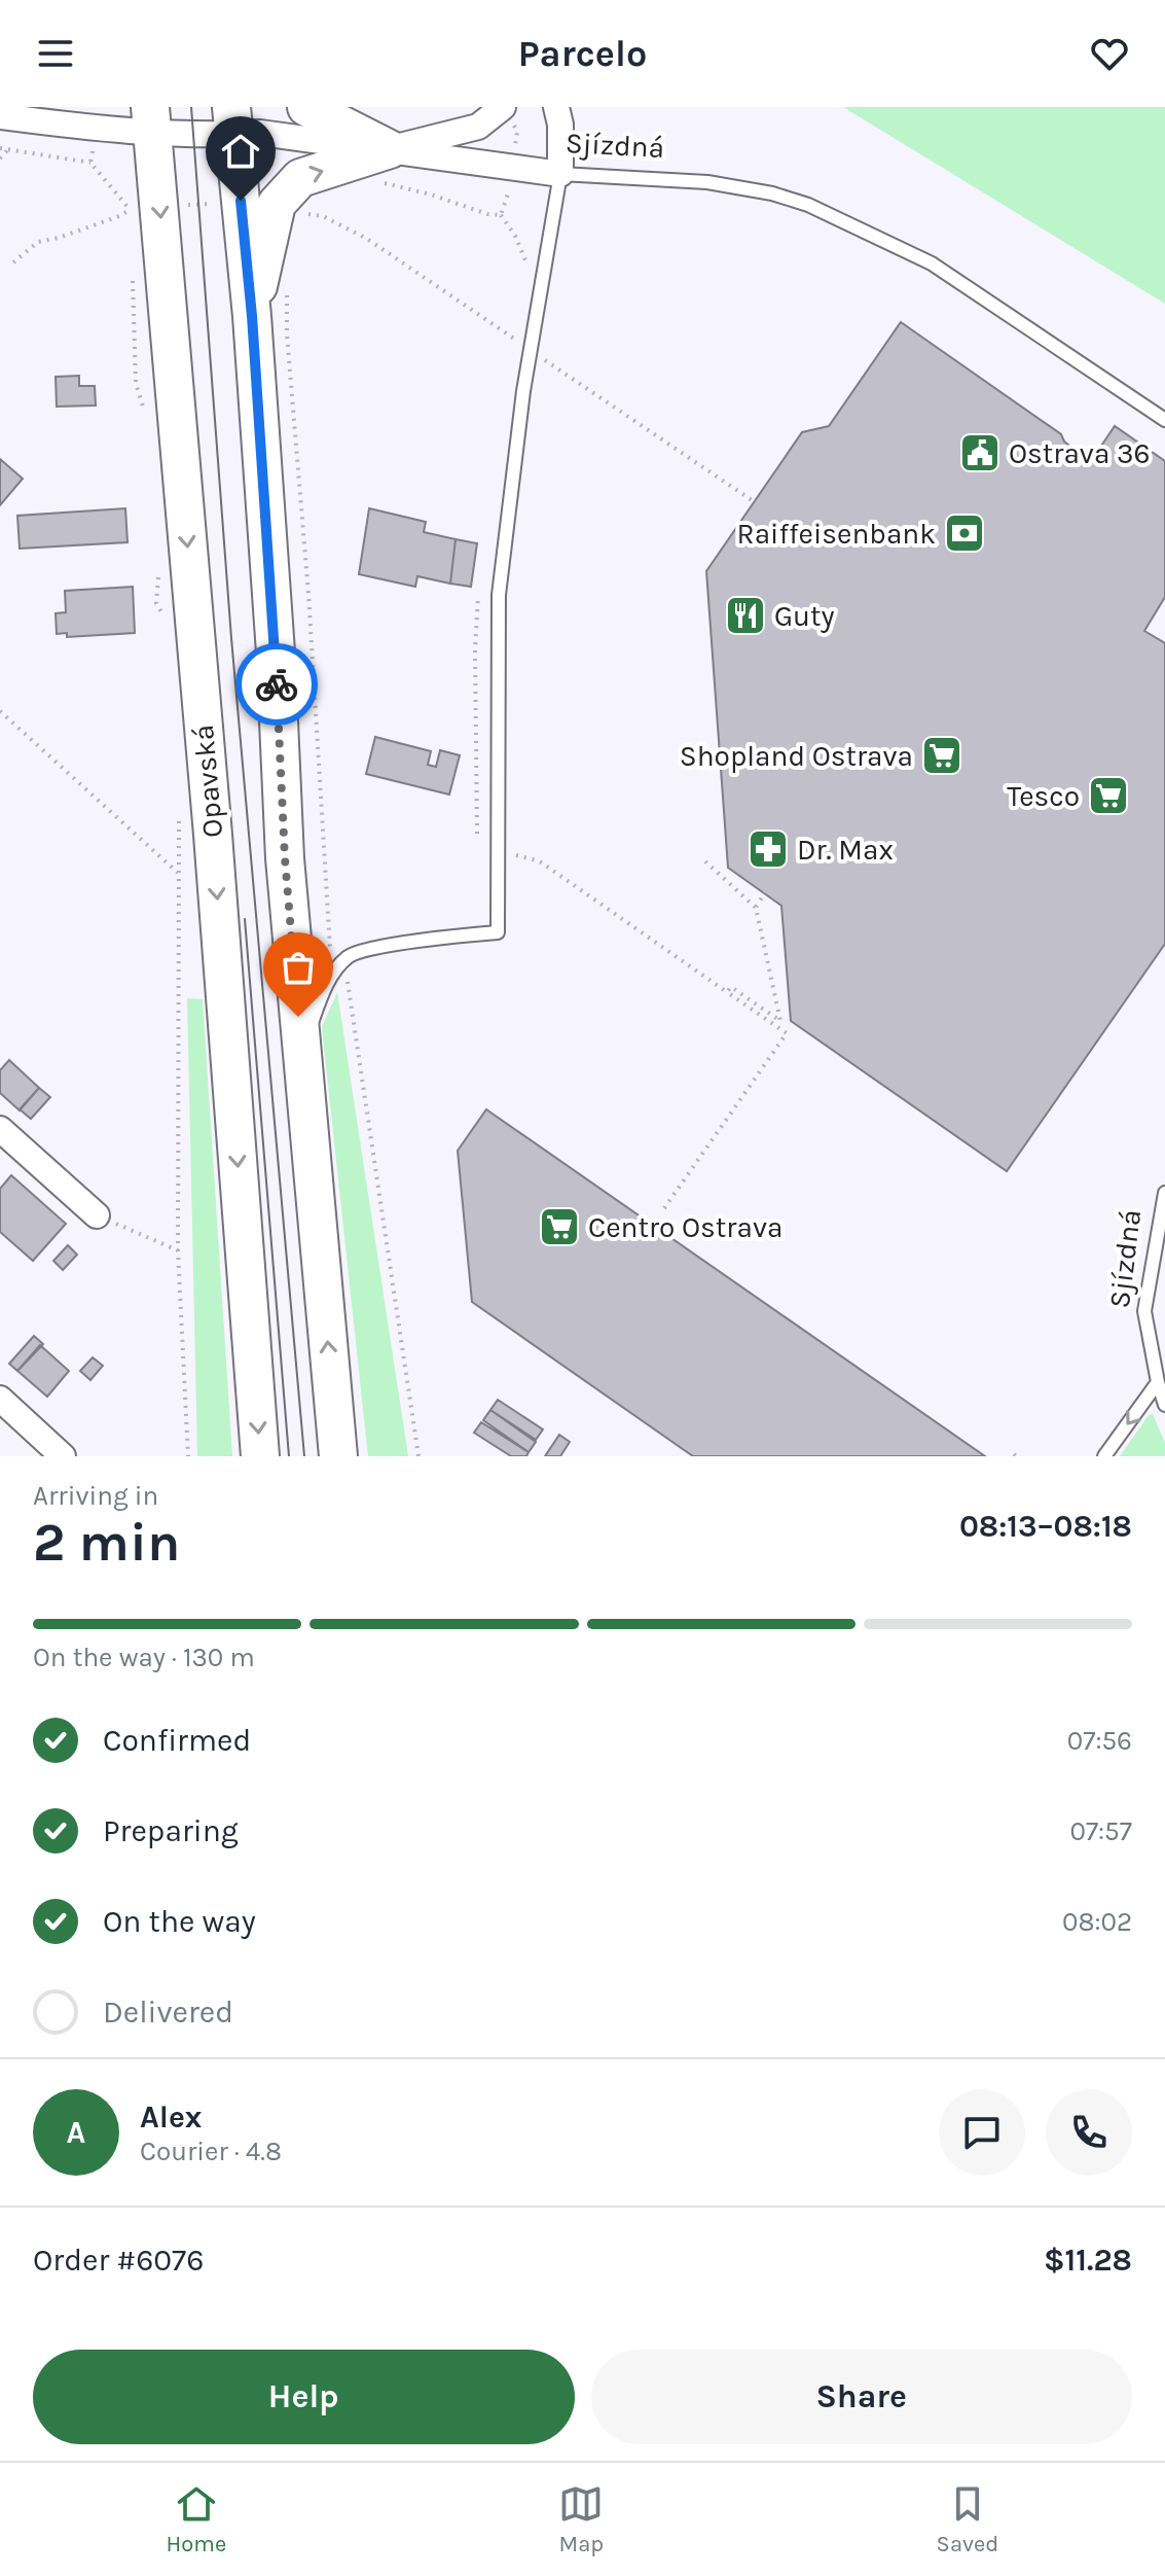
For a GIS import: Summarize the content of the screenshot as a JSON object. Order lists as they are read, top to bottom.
{
  "streets": {
    "main road": ["Opavská"],
    "street": ["Sjízdná"]
  },
  "crossings": [
    ["Sjízdná", "Opavská"]
  ],
  "places": {
    "public building": ["Ostrava 36"],
    "bank": ["Raiffeisenbank"],
    "restaurant": ["Guty"],
    "supermarket": ["Shopland Ostrava", "Tesco", "Centro Ostrava"],
    "pharmacy": ["Dr. Max"]
  },
  "page": {
    "header": "Parcelo",
    "heading": ["2 min", "Arriving in", "08:13–08:18"],
    "panel": [
      "Alex",
      "Courier · 4.8",
      "Order #6076",
      "$11.28"
    ],
    "bar": "On the way · 130 m",
    "list": [
      ["Confirmed", "07:56"],
      ["Preparing", "07:57"],
      ["On the way", "08:02"],
      "Delivered"
    ],
    "round": "A",
    "buttons": ["Help", "Share"],
    "tabs": ["Home", "Map", "Saved"]
  }
}
